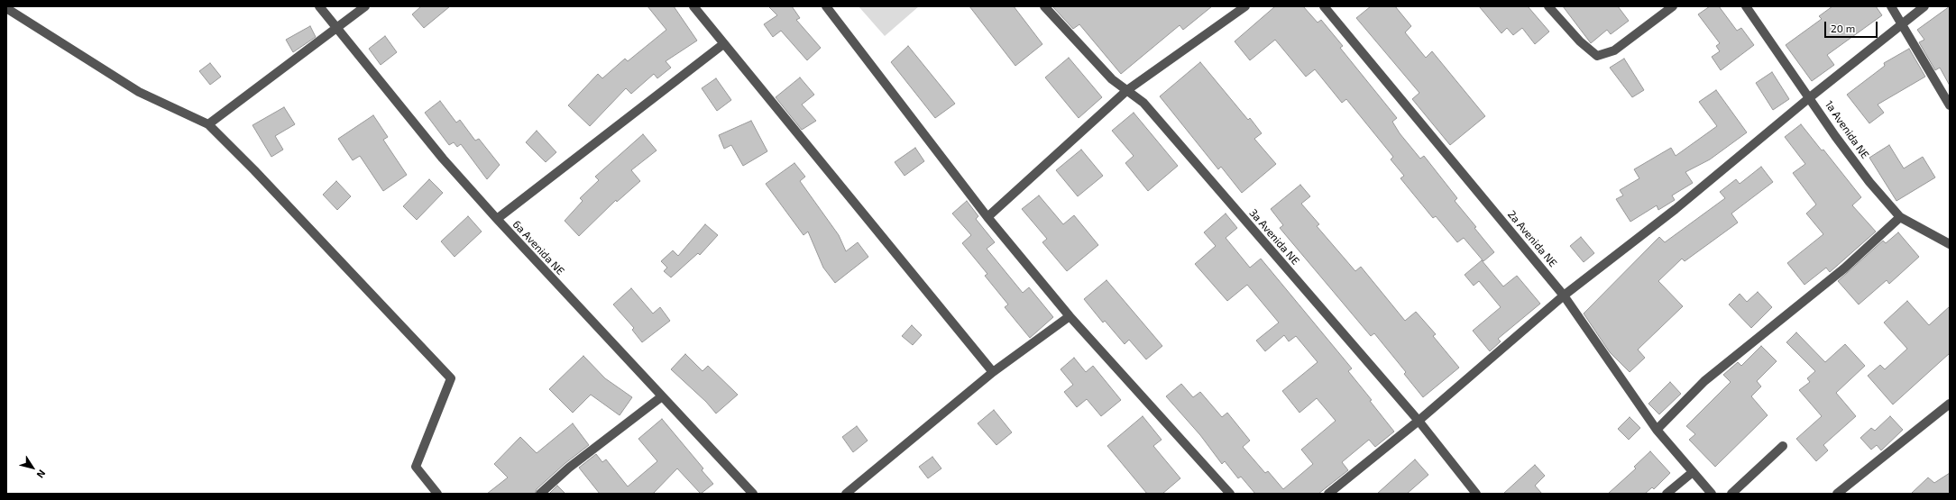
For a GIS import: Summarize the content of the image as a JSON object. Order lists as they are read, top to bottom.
{
  "streets": {
    "street": [
      "1a Avenida NE",
      "3a Avenida NE",
      "2a Avenida NE",
      "6a Avenida NE"
    ]
  },
  "scale_bar": "20 m",
  "north": "bottom right"
}
